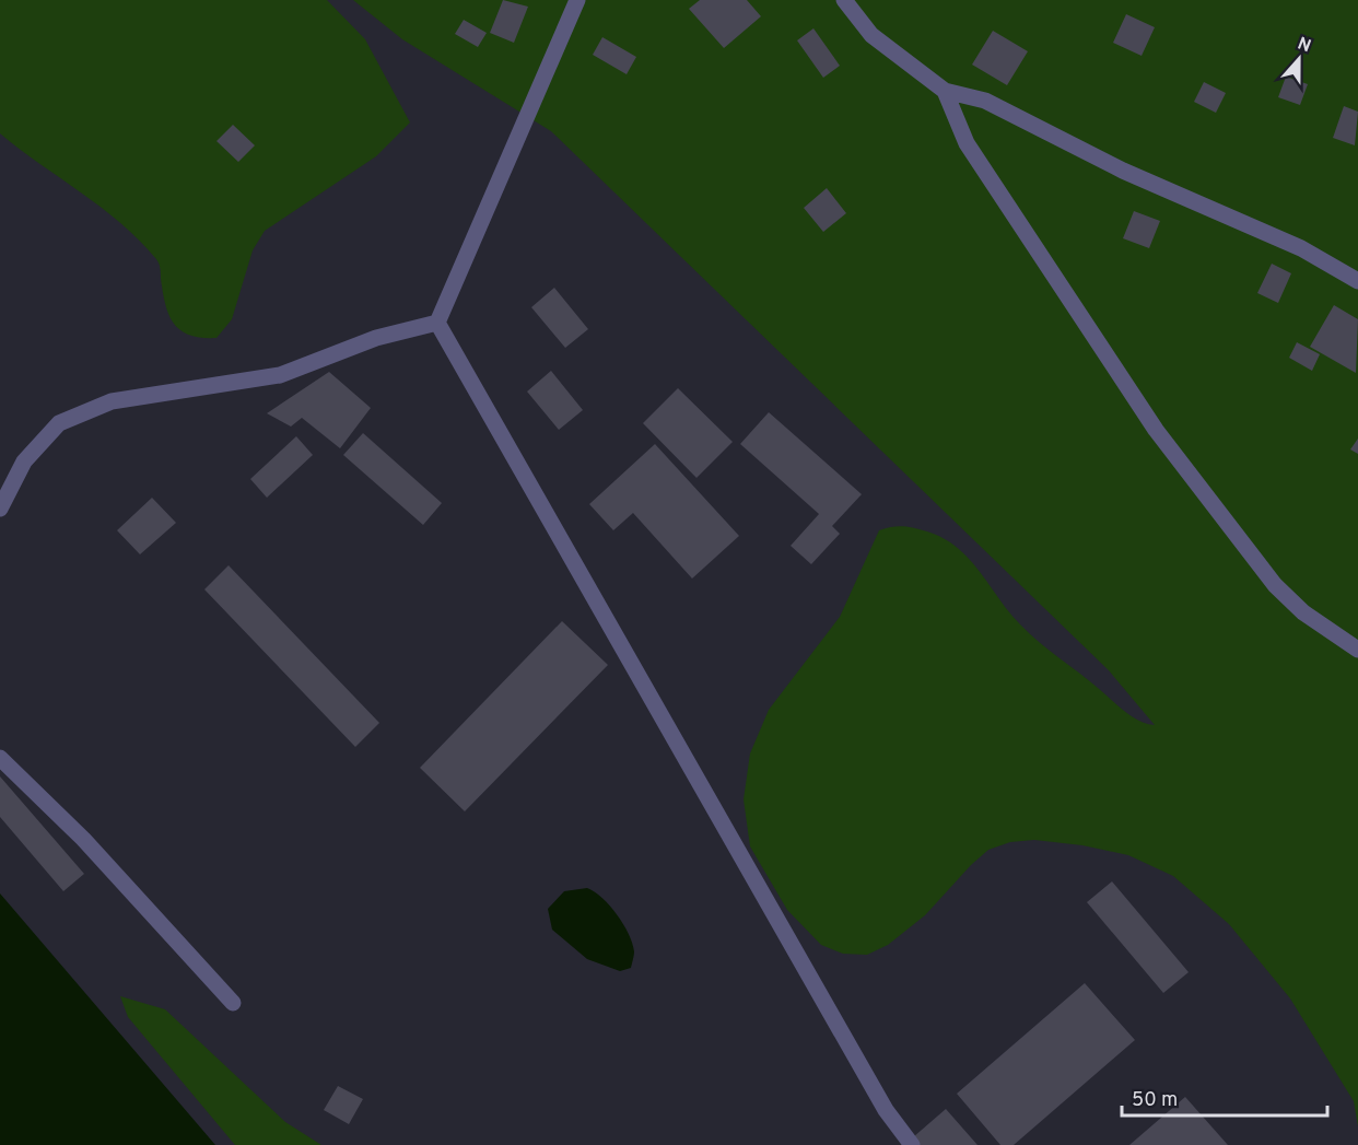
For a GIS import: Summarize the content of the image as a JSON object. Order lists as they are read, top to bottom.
{
  "scale_bar": "50 m",
  "north": "top"
}
